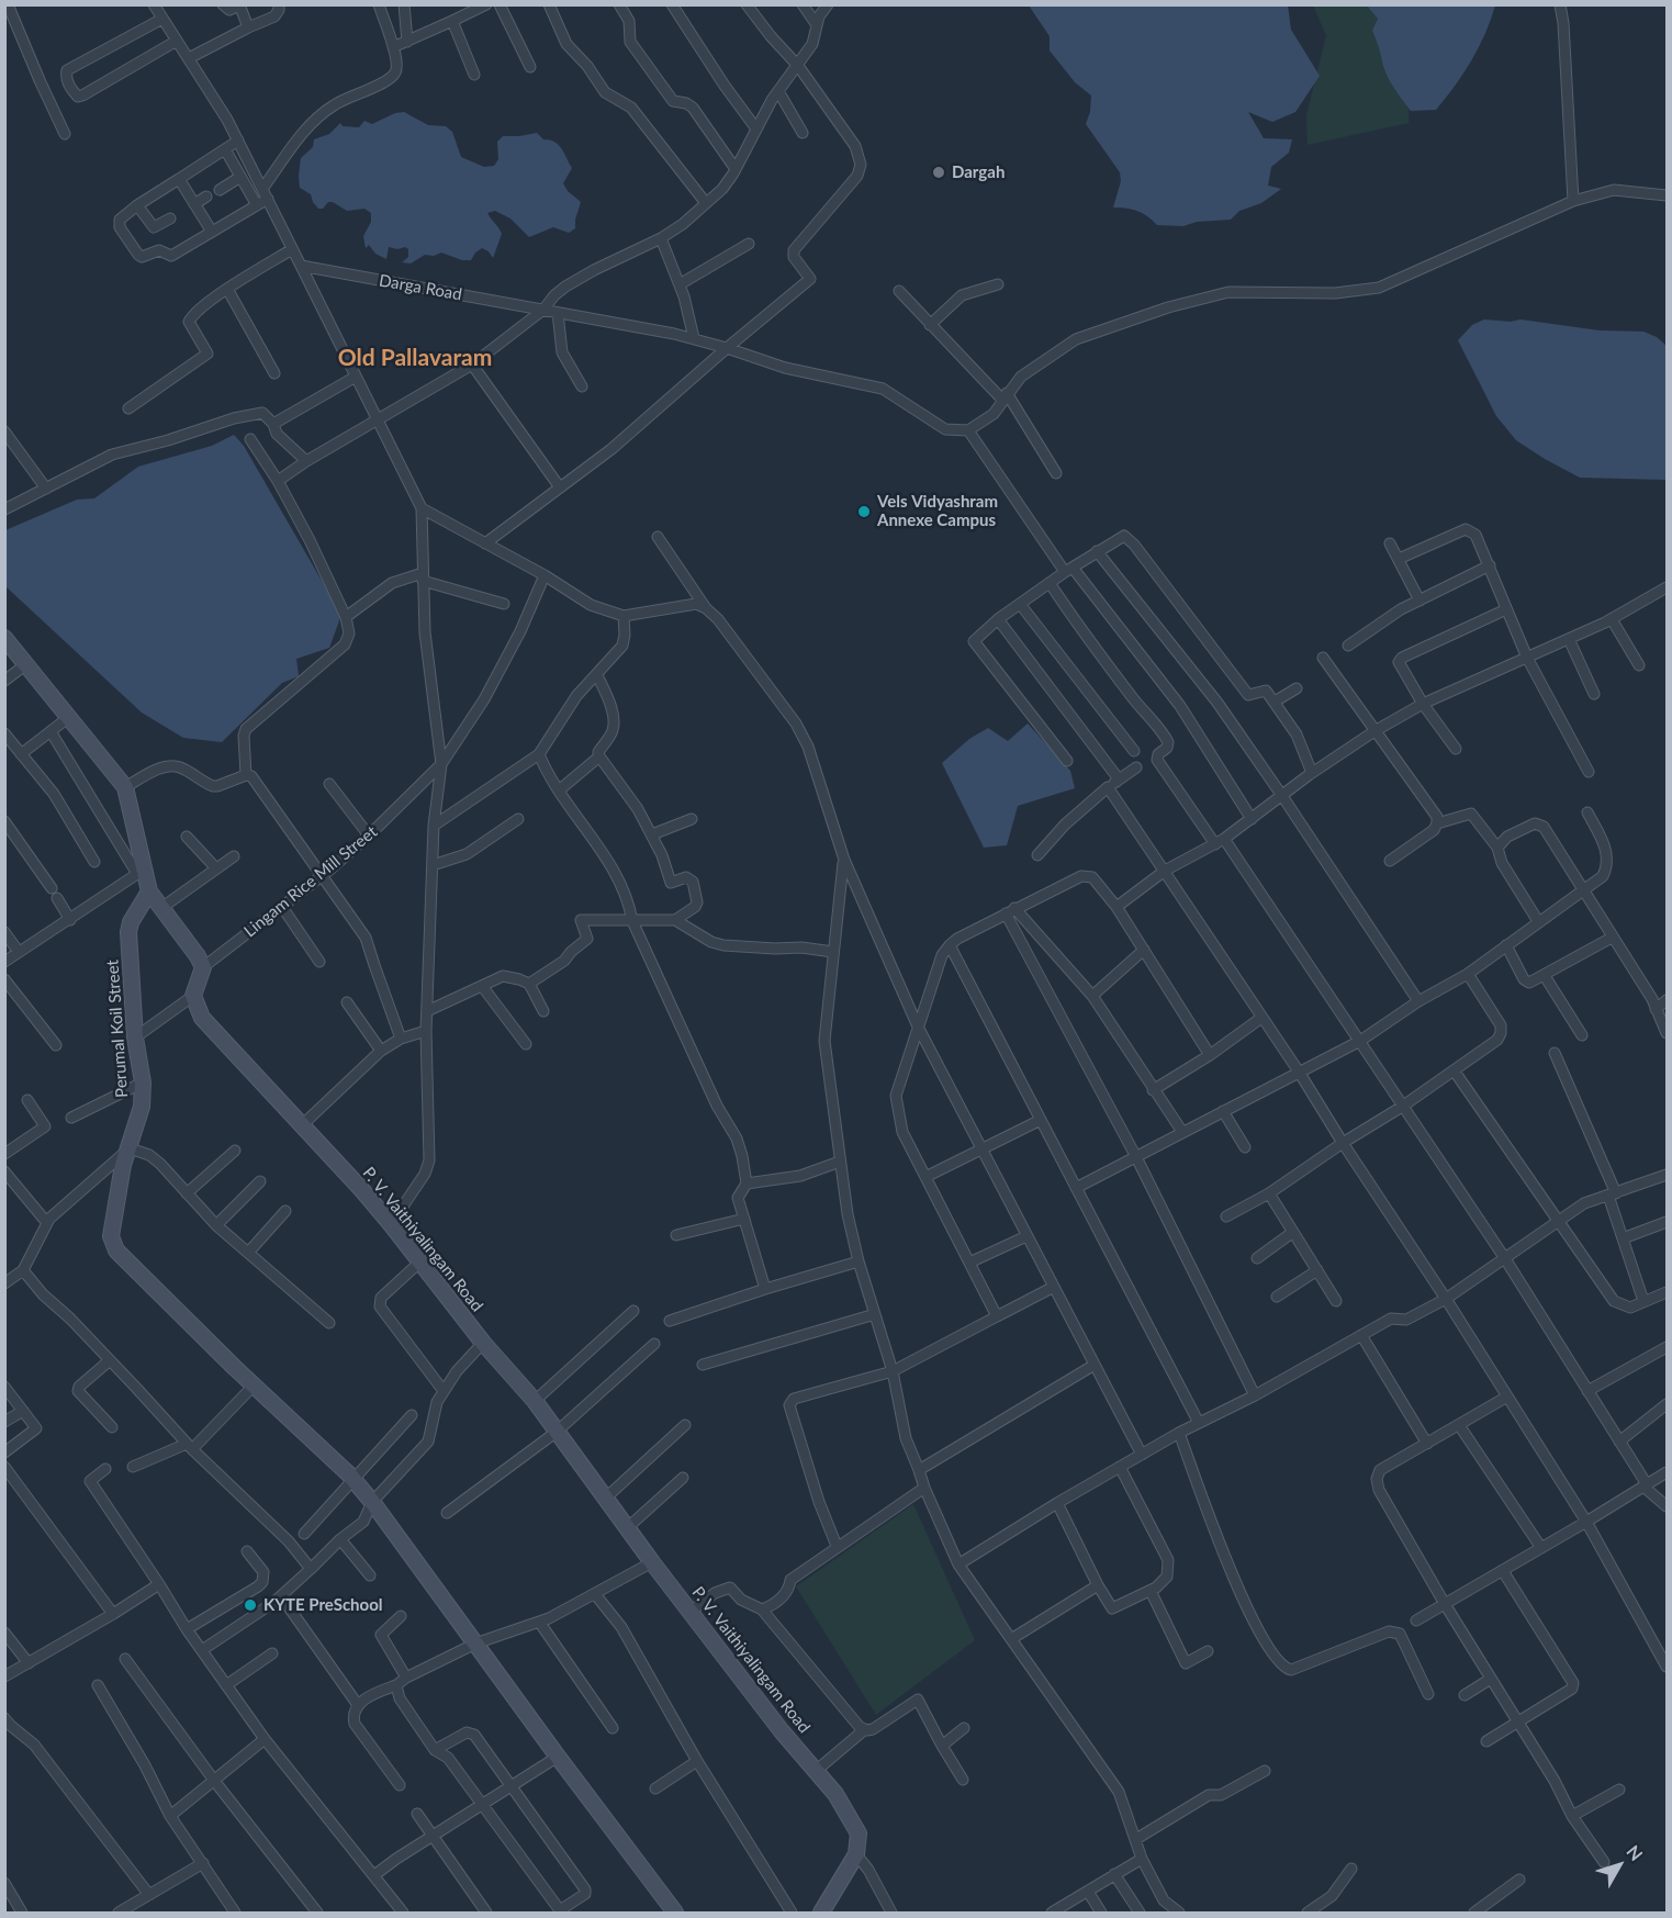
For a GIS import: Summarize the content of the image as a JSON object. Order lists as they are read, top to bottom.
{
  "streets": {
    "street": [
      "Darga Road",
      "Lingam Rice Mill Street",
      "Perumal Koil Street",
      "P. V. Vaithiyalingam Road"
    ]
  },
  "districts": ["Old Pallavaram"],
  "places": ["Dargah", "Vels Vidyashram Annexe Campus", "KYTE PreSchool"],
  "north": "top right"
}
